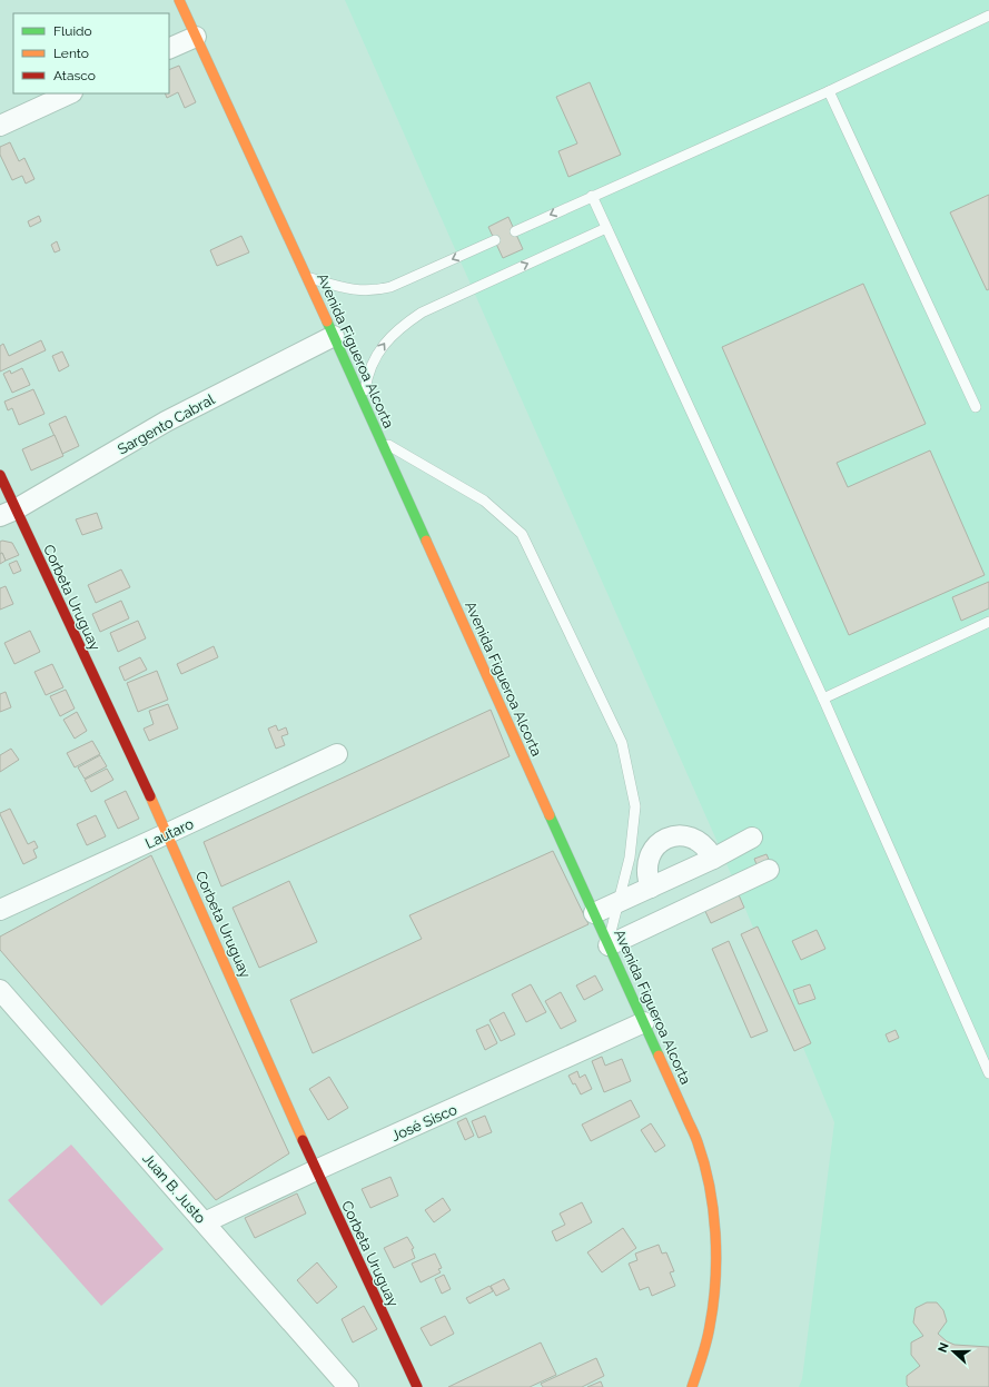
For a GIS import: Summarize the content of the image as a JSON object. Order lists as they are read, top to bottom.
{
  "streets": {
    "main road": ["Avenida Figueroa Alcorta", "Corbeta Uruguay"],
    "street": [
      "Sargento Cabral",
      "Lautaro",
      "José Sisco",
      "Juan B. Justo"
    ]
  },
  "crossings": [
    ["Avenida Figueroa Alcorta", "Sargento Cabral"],
    ["Avenida Figueroa Alcorta", "José Sisco"],
    ["Sargento Cabral", "Corbeta Uruguay"],
    ["Corbeta Uruguay", "Lautaro"],
    ["Corbeta Uruguay", "José Sisco"],
    ["José Sisco", "Juan B. Justo"]
  ],
  "legend": ["Fluido", "Lento", "Atasco"],
  "north": "left"
}
